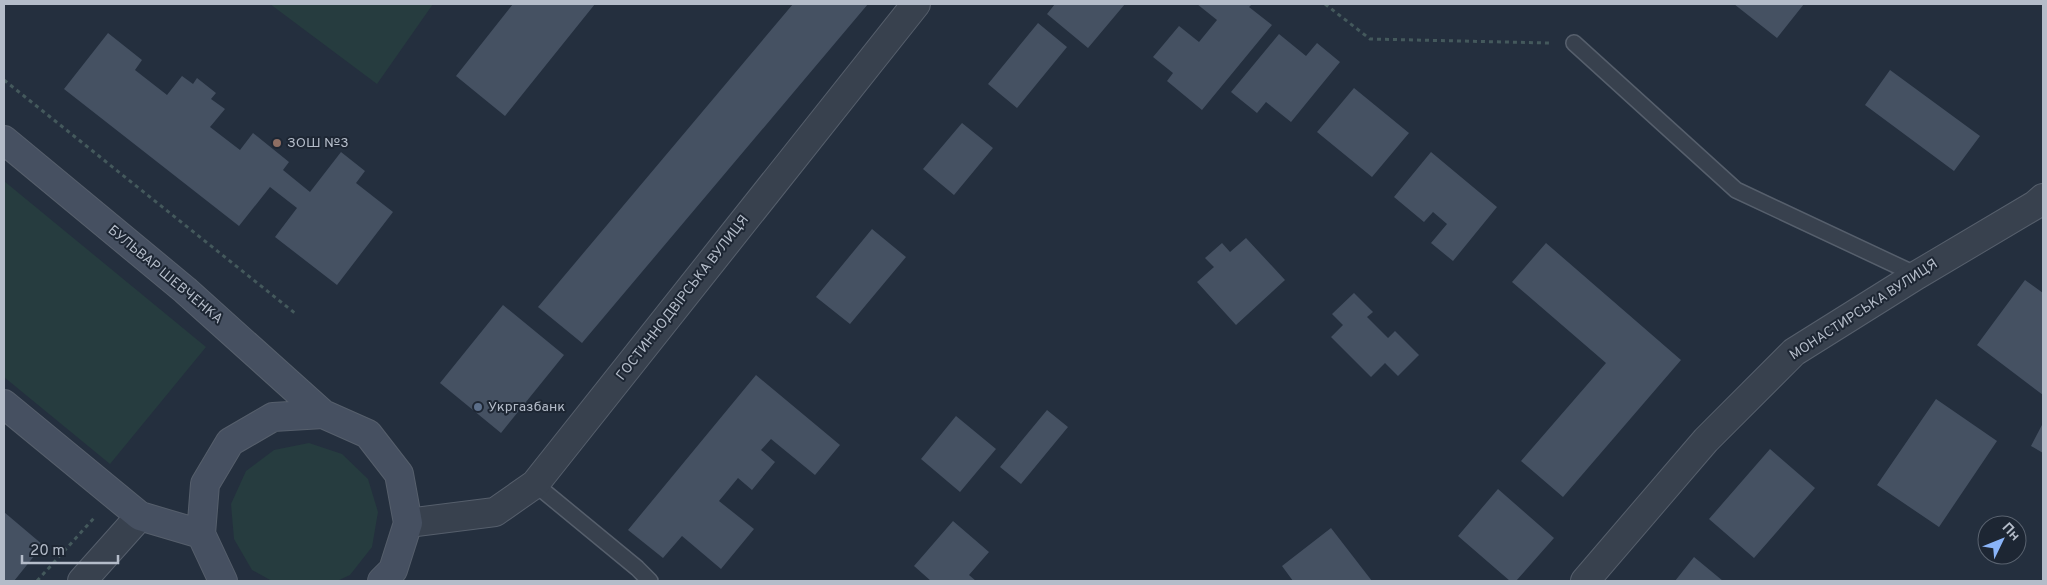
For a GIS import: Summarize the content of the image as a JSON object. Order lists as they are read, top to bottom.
{
  "streets": {
    "main road": ["БУЛЬВАР ШЕВЧЕНКА"],
    "street": ["ГОСТИННОДВІРСЬКА ВУЛИЦЯ", "МОНАСТИРСЬКА ВУЛИЦЯ"]
  },
  "crossings": [
    ["БУЛЬВАР ШЕВЧЕНКА", "ГОСТИННОДВІРСЬКА ВУЛИЦЯ"]
  ],
  "places": ["ЗОШ №3", "Укргазбанк"],
  "scale_bar": "20 m",
  "north": "top right"
}
